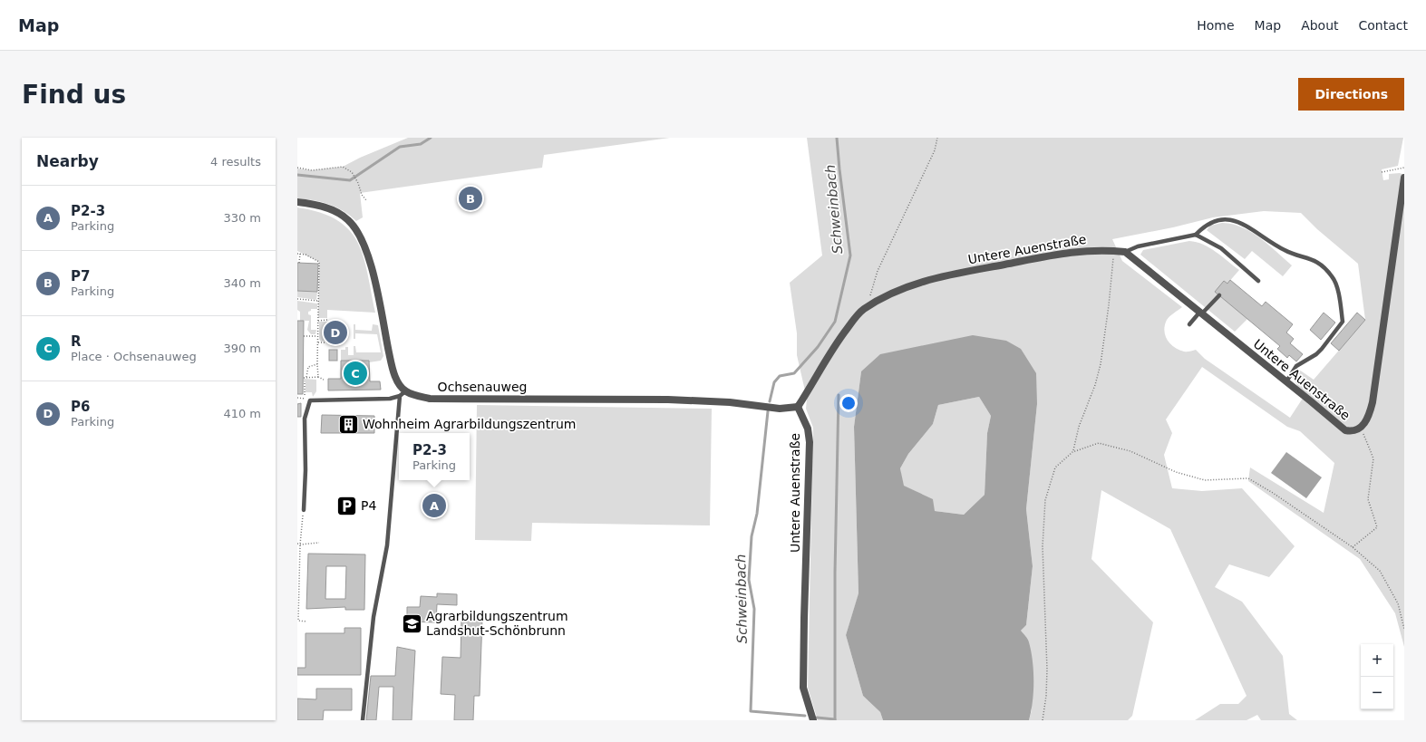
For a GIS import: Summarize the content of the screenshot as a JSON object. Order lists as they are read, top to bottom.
{
  "streets": {
    "street": ["Untere Auenstraße", "Ochsenauweg"]
  },
  "crossings": [
    ["Untere Auenstraße", "Ochsenauweg"]
  ],
  "water": ["Schweinbach"],
  "places": {
    "building": ["Wohnheim Agrarbildungszentrum"],
    "parking": ["P4"],
    "school or university": ["Agrarbildungszentrum Landshut-Schönbrunn"]
  },
  "page": {
    "header": "Map",
    "nav": [
      "Home",
      "Map",
      "About",
      "Contact"
    ],
    "buttons": "Directions",
    "title": "Find us",
    "heading": ["Nearby", "4 results"],
    "list": [
      {
        "mark": "A",
        "name": "P2-3",
        "note": "Parking",
        "value": "330 m"
      },
      {
        "mark": "B",
        "name": "P7",
        "note": "Parking",
        "value": "340 m"
      },
      {
        "mark": "C",
        "name": "R",
        "note": "Place · Ochsenauweg",
        "value": "390 m"
      },
      {
        "mark": "D",
        "name": "P6",
        "note": "Parking",
        "value": "410 m"
      }
    ],
    "pins": [
      "B",
      "D",
      "C",
      "A"
    ],
    "popup": ["P2-3", "Parking"],
    "map_buttons": ["+", "−"]
  }
}
